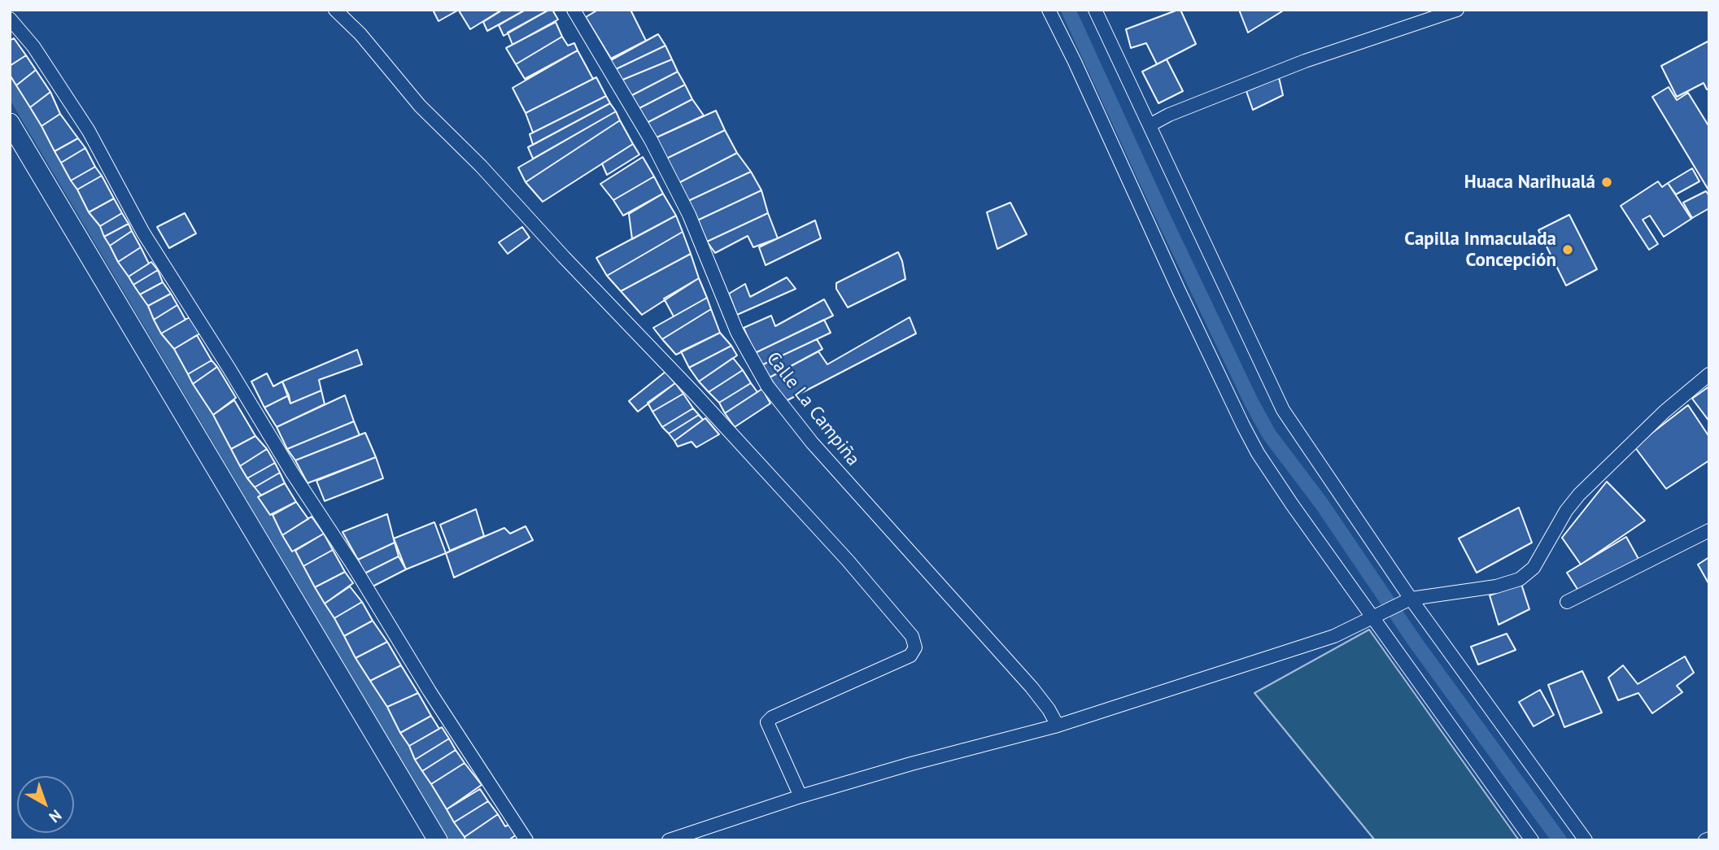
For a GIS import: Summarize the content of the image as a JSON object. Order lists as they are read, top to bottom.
{
  "streets": {
    "street": ["Calle La Campiña"]
  },
  "places": ["Huaca Narihualá", "Capilla Inmaculada Concepción"],
  "north": "bottom right"
}
